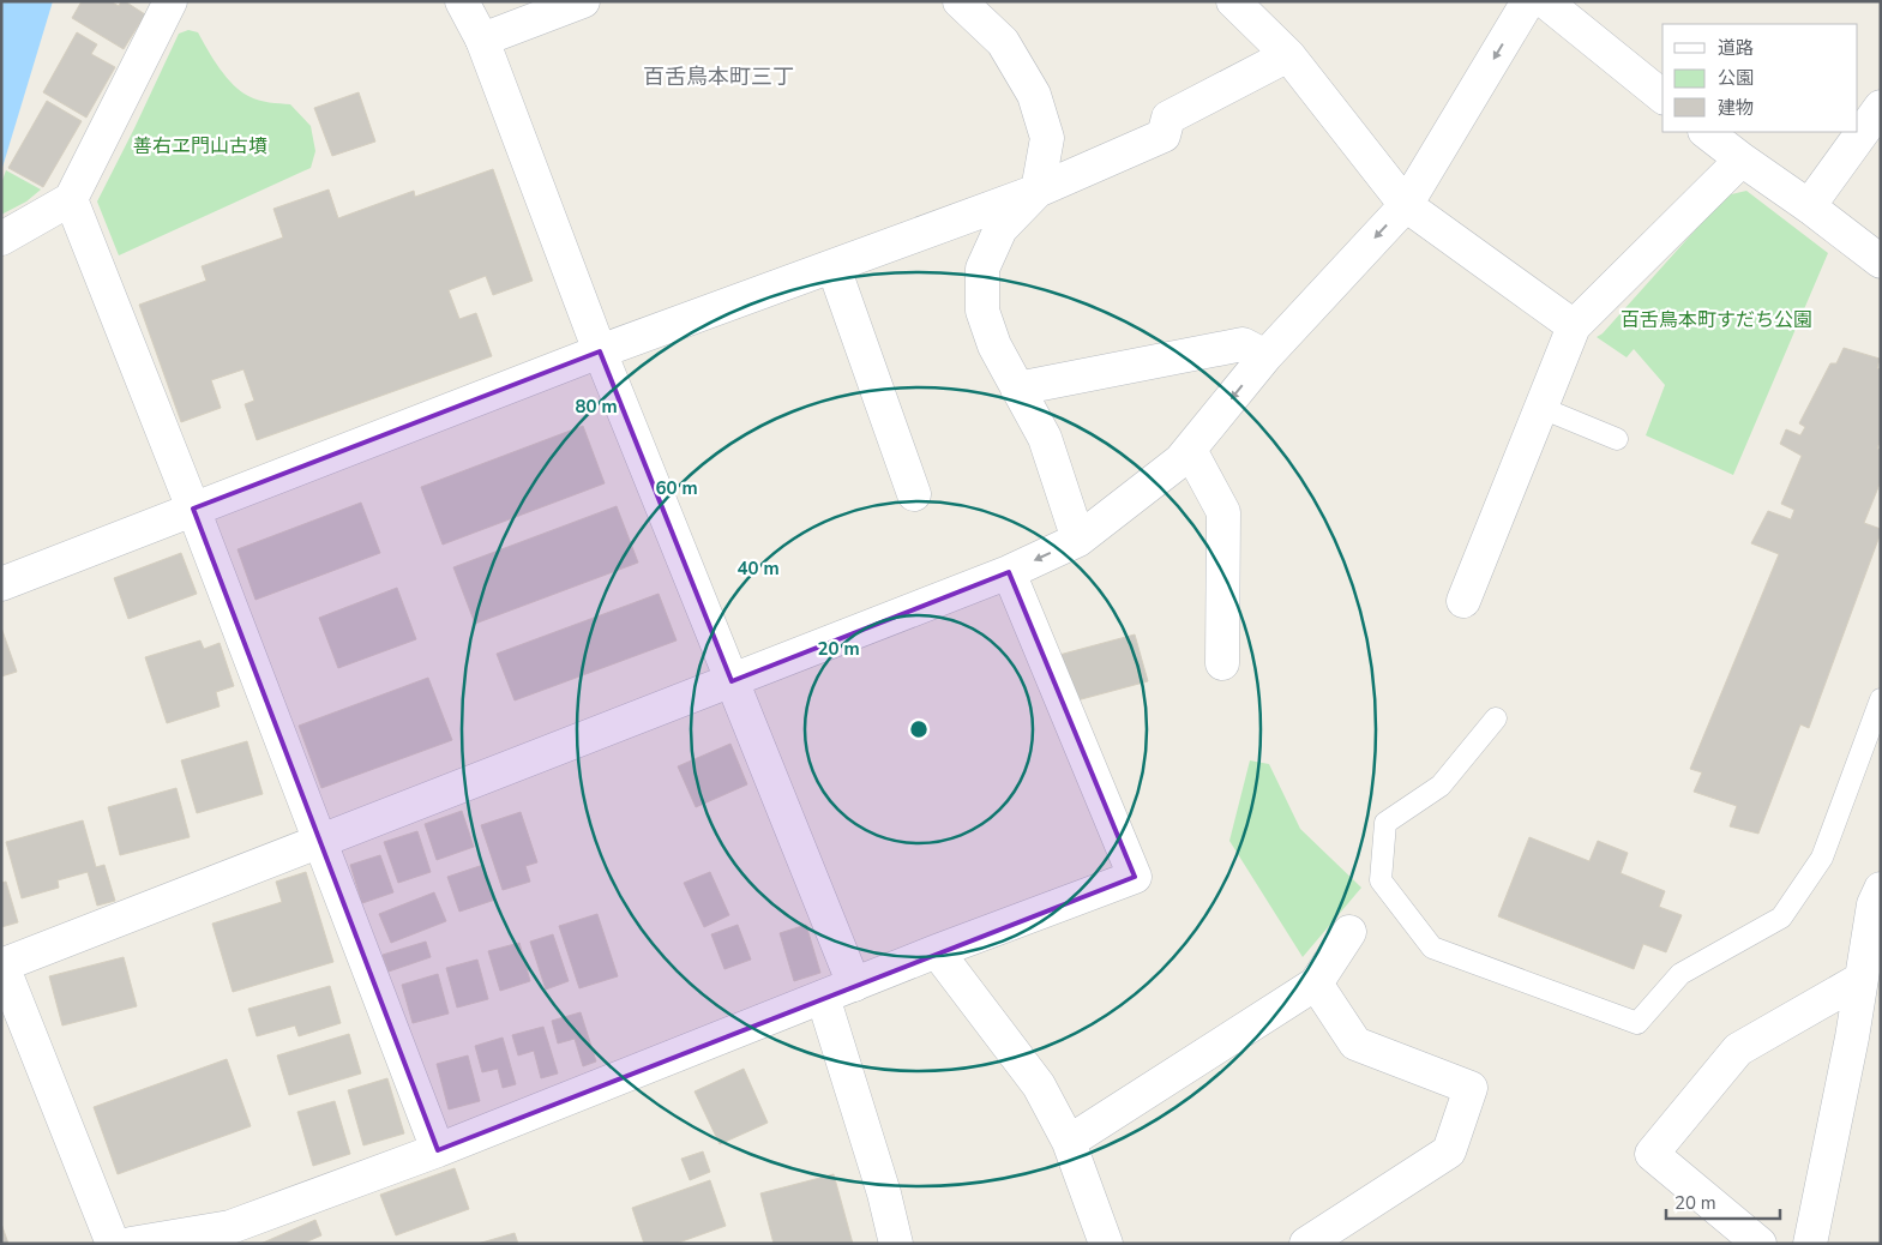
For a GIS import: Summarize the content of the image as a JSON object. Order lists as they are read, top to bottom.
{
  "districts": ["百舌鳥本町三丁"],
  "parks": ["善右ヱ門山古墳", "百舌鳥本町すだち公園"],
  "legend": ["道路", "公園", "建物"],
  "scale_bar": "20 m",
  "rings": [
    "80 m",
    "60 m",
    "40 m",
    "20 m"
  ]
}
